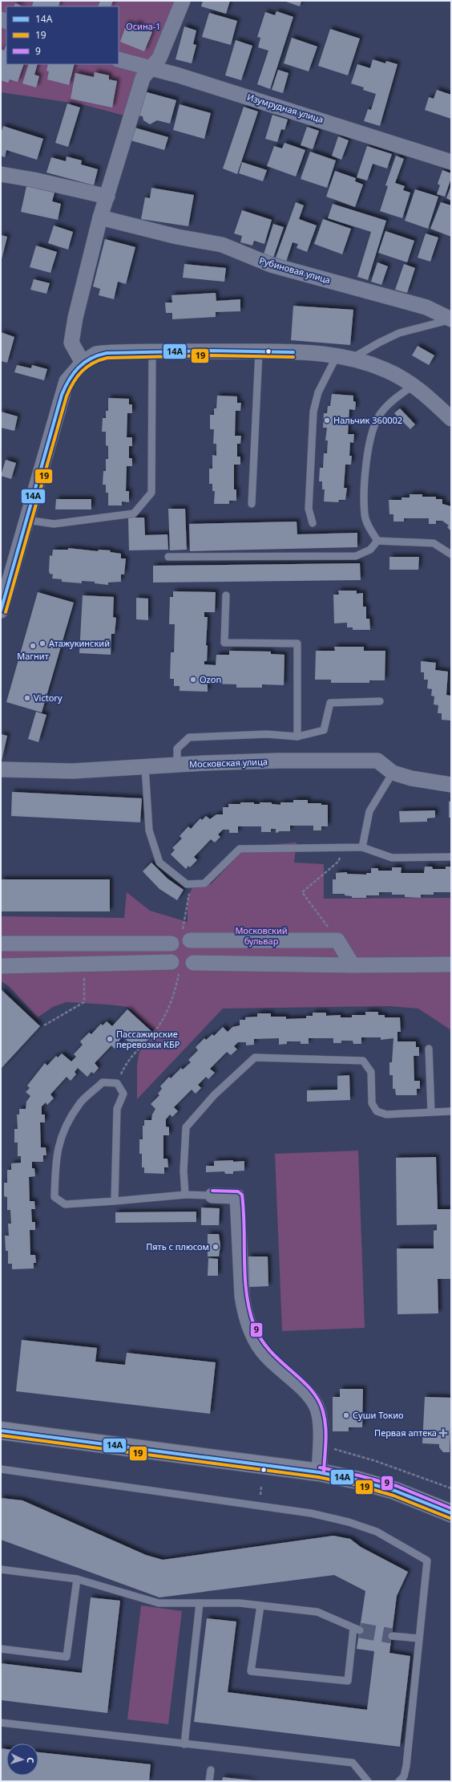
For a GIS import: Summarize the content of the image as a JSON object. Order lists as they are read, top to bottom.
{
  "streets": {
    "street": ["Изумрудная улица", "Рубиновая улица", "Московская улица"]
  },
  "parks": ["Осина-1", "Московский бульвар"],
  "places": {
    "other": [
      "Нальчик 360002",
      "Атажукинский",
      "Магнит",
      "Ozon",
      "Victory",
      "Пассажирские перевозки КБР",
      "Пять с плюсом",
      "Суши Токио"
    ],
    "health": ["Первая аптека"]
  },
  "lines": ["transit line 14А", "transit line 19", "transit line 9"],
  "legend": ["14А", "19", "9"],
  "north": "right"
}
